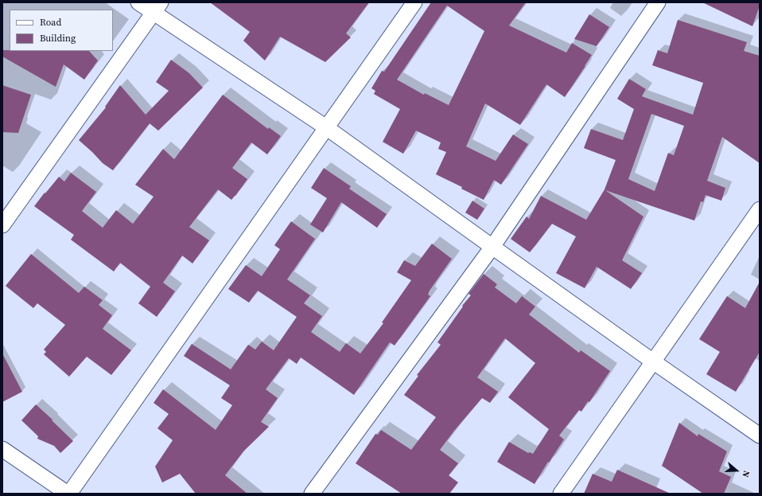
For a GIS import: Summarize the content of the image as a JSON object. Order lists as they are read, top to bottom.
{
  "legend": ["Road", "Building"],
  "north": "right"
}
